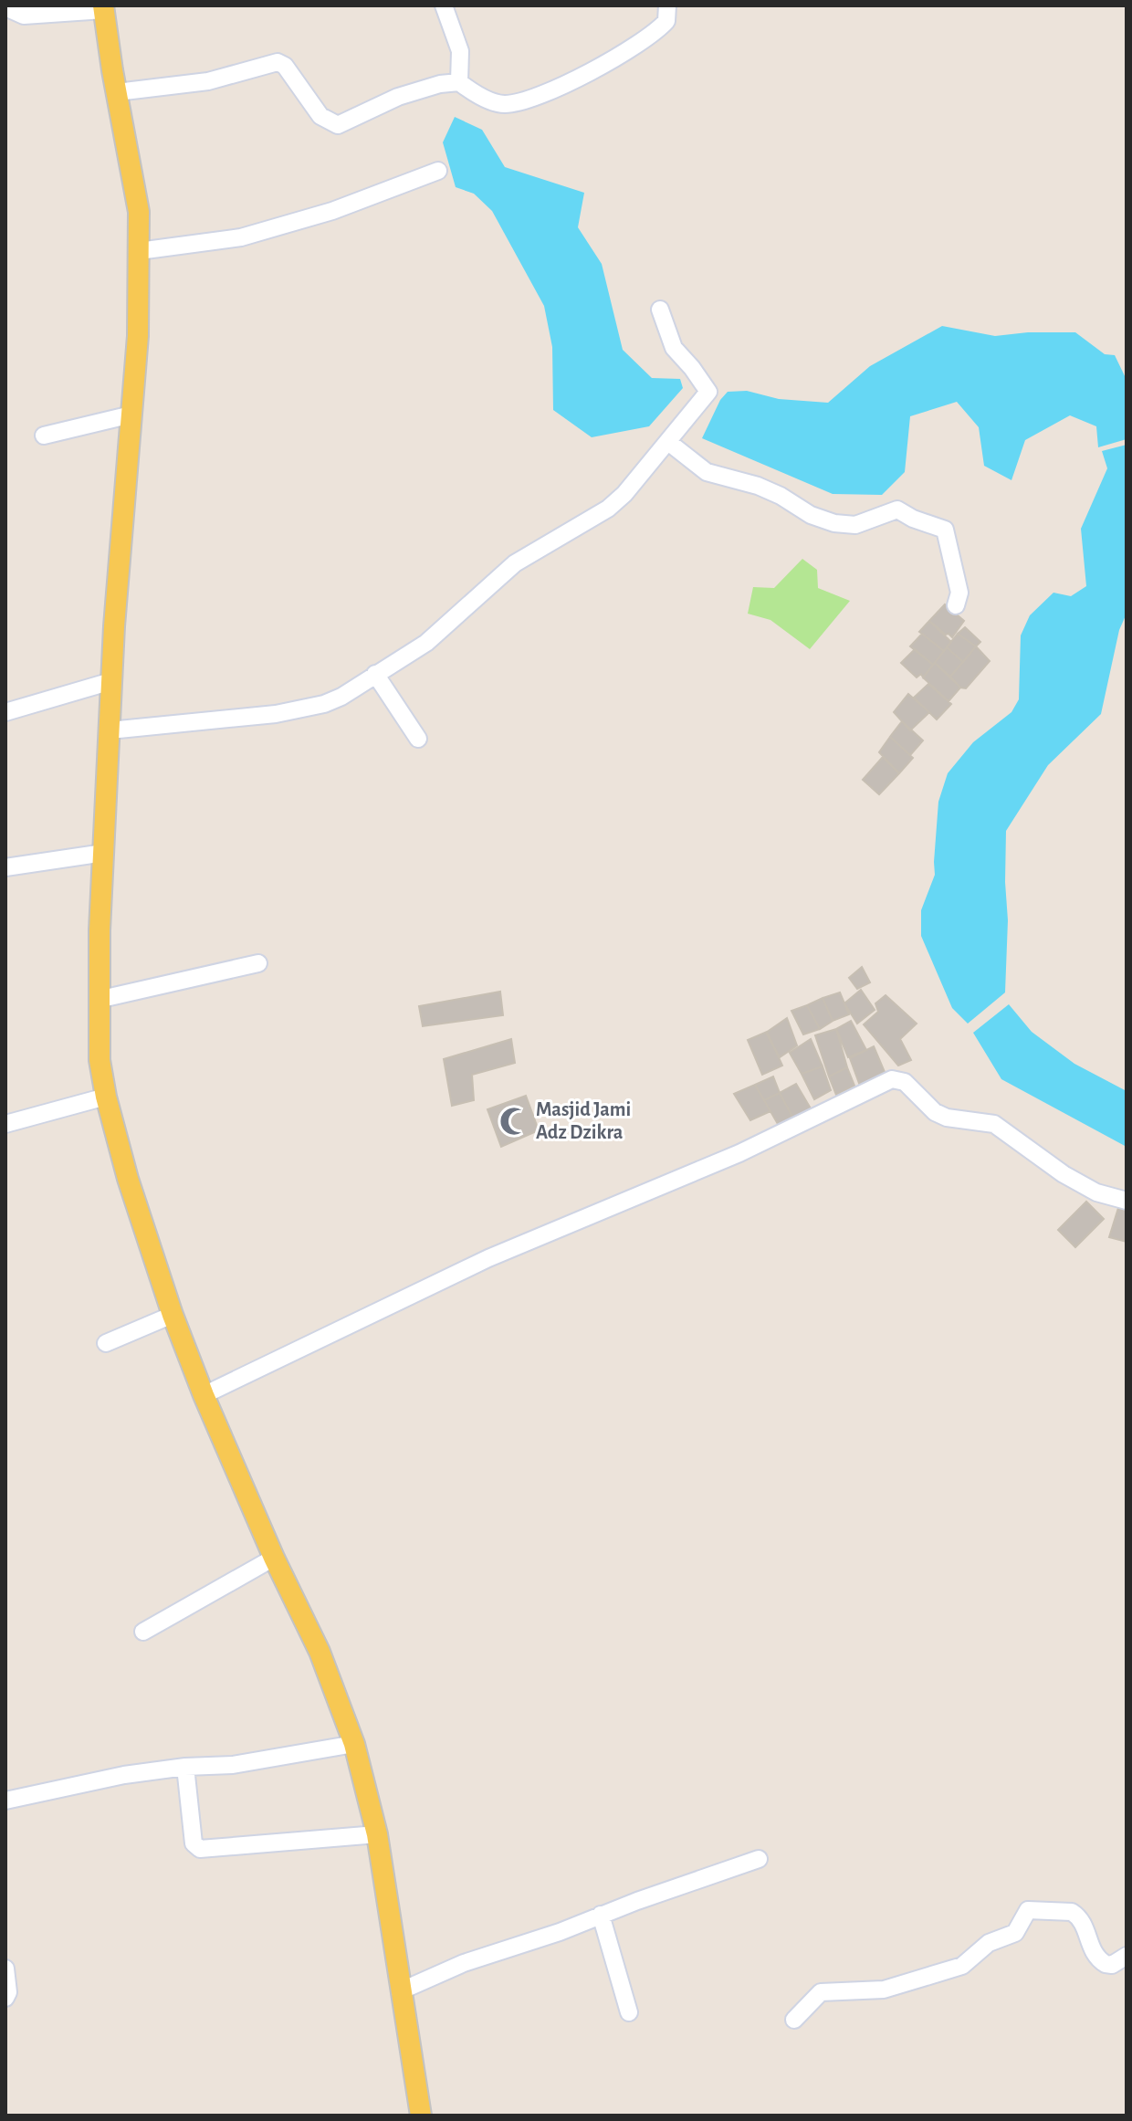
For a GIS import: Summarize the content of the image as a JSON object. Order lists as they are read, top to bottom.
{
  "places": {
    "mosque": ["Masjid Jami Adz Dzikra"]
  }
}
